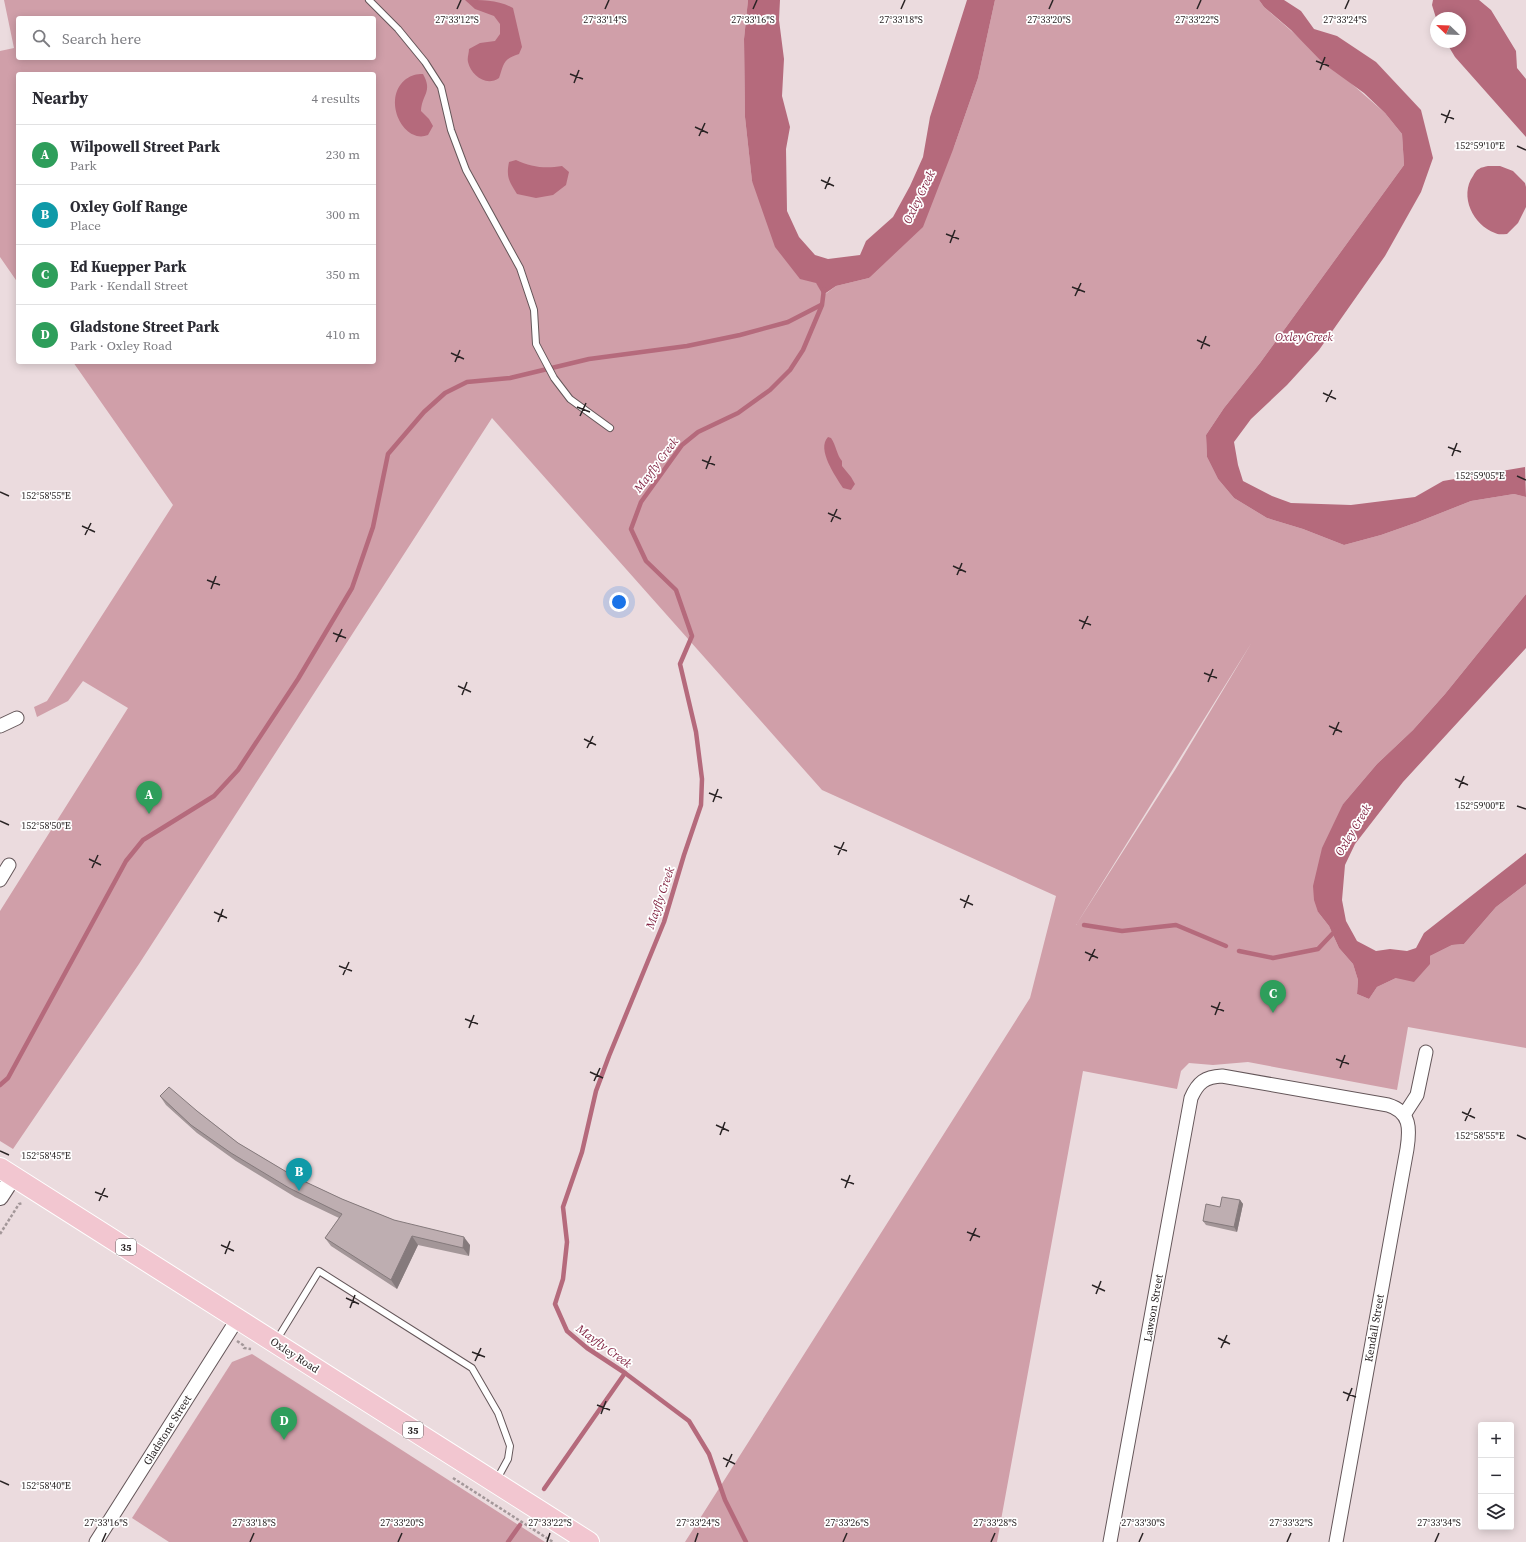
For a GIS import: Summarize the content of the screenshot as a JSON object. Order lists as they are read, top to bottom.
{
  "streets": {
    "main road": ["35", "Oxley Road"],
    "street": ["Lawson Street", "Kendall Street", "Gladstone Street"]
  },
  "crossings": [
    ["Lawson Street", "Kendall Street"],
    ["Oxley Road", "Gladstone Street"]
  ],
  "water": ["Oxley Creek", "Mayfly Creek"],
  "north": "top left",
  "page": {
    "search": "Search here",
    "heading": ["Nearby", "4 results"],
    "list": [
      {
        "mark": "A",
        "name": "Wilpowell Street Park",
        "note": "Park",
        "value": "230 m"
      },
      {
        "mark": "B",
        "name": "Oxley Golf Range",
        "note": "Place",
        "value": "300 m"
      },
      {
        "mark": "C",
        "name": "Ed Kuepper Park",
        "note": "Park · Kendall Street",
        "value": "350 m"
      },
      {
        "mark": "D",
        "name": "Gladstone Street Park",
        "note": "Park · Oxley Road",
        "value": "410 m"
      }
    ],
    "pins": [
      "A",
      "C",
      "B",
      "D"
    ],
    "map_buttons": ["+", "−"]
  },
  "coordinates": [
    "27°33'14\"S",
    "27°33'12\"S",
    "27°33'16\"S",
    "27°33'18\"S",
    "27°33'20\"S",
    "27°33'22\"S",
    "27°33'24\"S",
    "152°59'10\"E",
    "152°59'05\"E",
    "152°58'55\"E",
    "152°59'00\"E",
    "152°58'50\"E",
    "152°58'45\"E",
    "152°58'40\"E",
    "27°33'26\"S",
    "27°33'28\"S",
    "27°33'30\"S",
    "27°33'32\"S",
    "27°33'34\"S"
  ]
}
